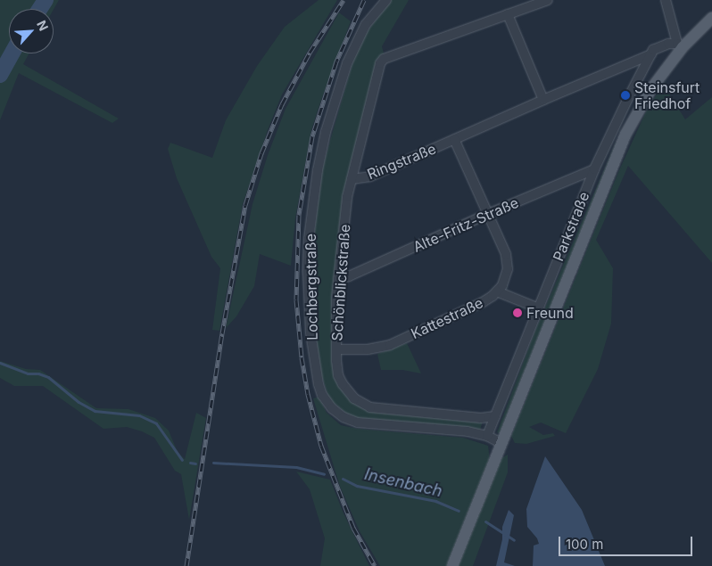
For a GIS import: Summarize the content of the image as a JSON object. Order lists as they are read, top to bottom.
{
  "streets": {
    "street": [
      "Ringstraße",
      "Alte-Fritz-Straße",
      "Parkstraße",
      "Schönblickstraße",
      "Lochbergstraße",
      "Kattestraße"
    ]
  },
  "crossings": [
    ["Ringstraße", "Parkstraße"],
    ["Ringstraße", "Schönblickstraße"],
    ["Ringstraße", "Kattestraße"],
    ["Alte-Fritz-Straße", "Parkstraße"],
    ["Alte-Fritz-Straße", "Schönblickstraße"],
    ["Alte-Fritz-Straße", "Kattestraße"],
    ["Parkstraße", "Schönblickstraße"],
    ["Parkstraße", "Lochbergstraße"],
    ["Schönblickstraße", "Kattestraße"]
  ],
  "water": ["Insenbach"],
  "places": ["Steinsfurt Friedhof", "Freund"],
  "scale_bar": "100 m",
  "north": "top right"
}
